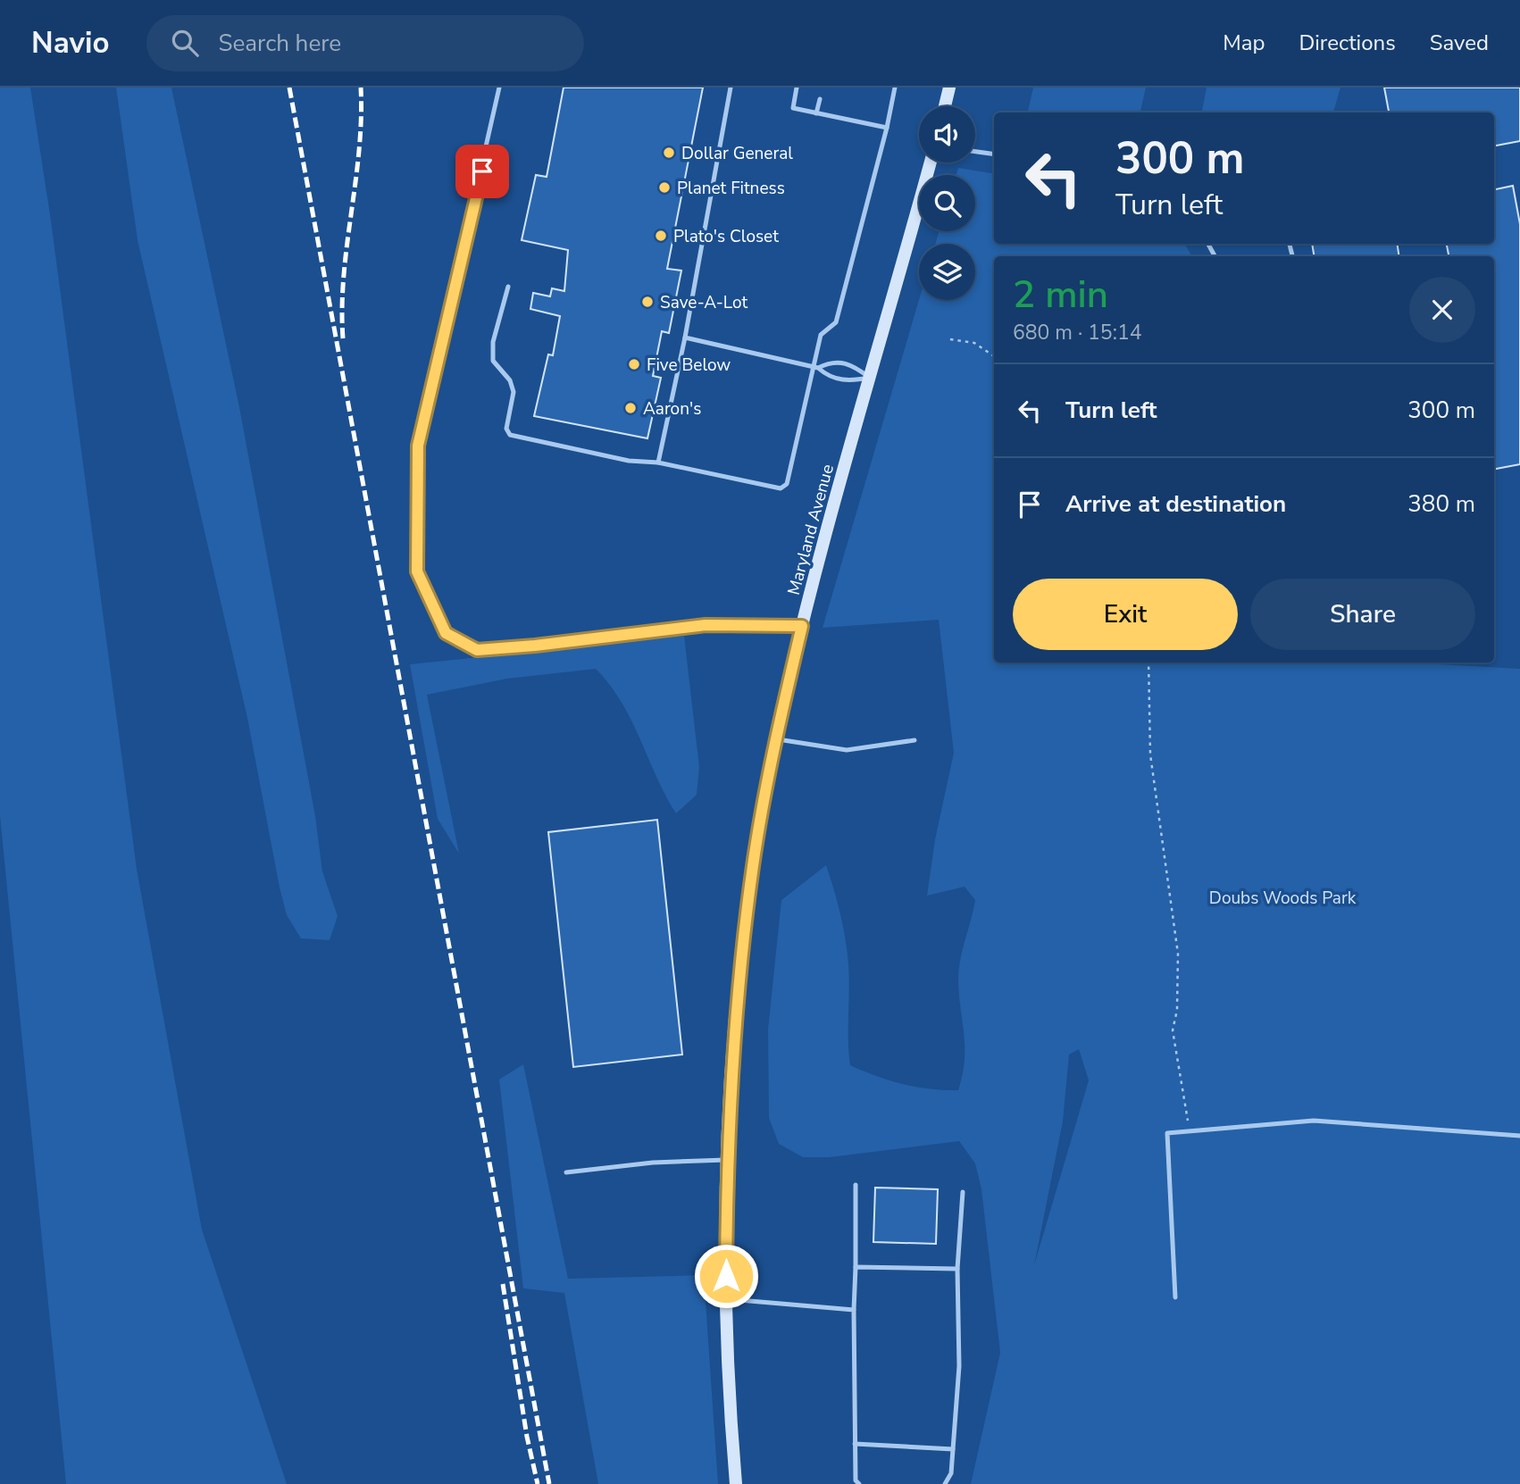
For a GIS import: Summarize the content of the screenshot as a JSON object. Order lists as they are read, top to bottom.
{
  "streets": {
    "main road": ["Maryland Avenue"]
  },
  "parks": ["Doubs Woods Park"],
  "places": [
    "Dollar General",
    "Planet Fitness",
    "Plato's Closet",
    "Save-A-Lot",
    "Five Below",
    "Aaron's"
  ],
  "page": {
    "header": "Navio",
    "search": "Search here",
    "nav": ["Map", "Directions", "Saved"],
    "turn": ["300 m", "Turn left"],
    "heading": ["2 min", "680 m · 15:14"],
    "list": [
      {
        "name": "Turn left",
        "value": "300 m"
      },
      {
        "name": "Arrive at destination",
        "value": "380 m"
      }
    ],
    "buttons": ["Exit", "Share"]
  }
}
